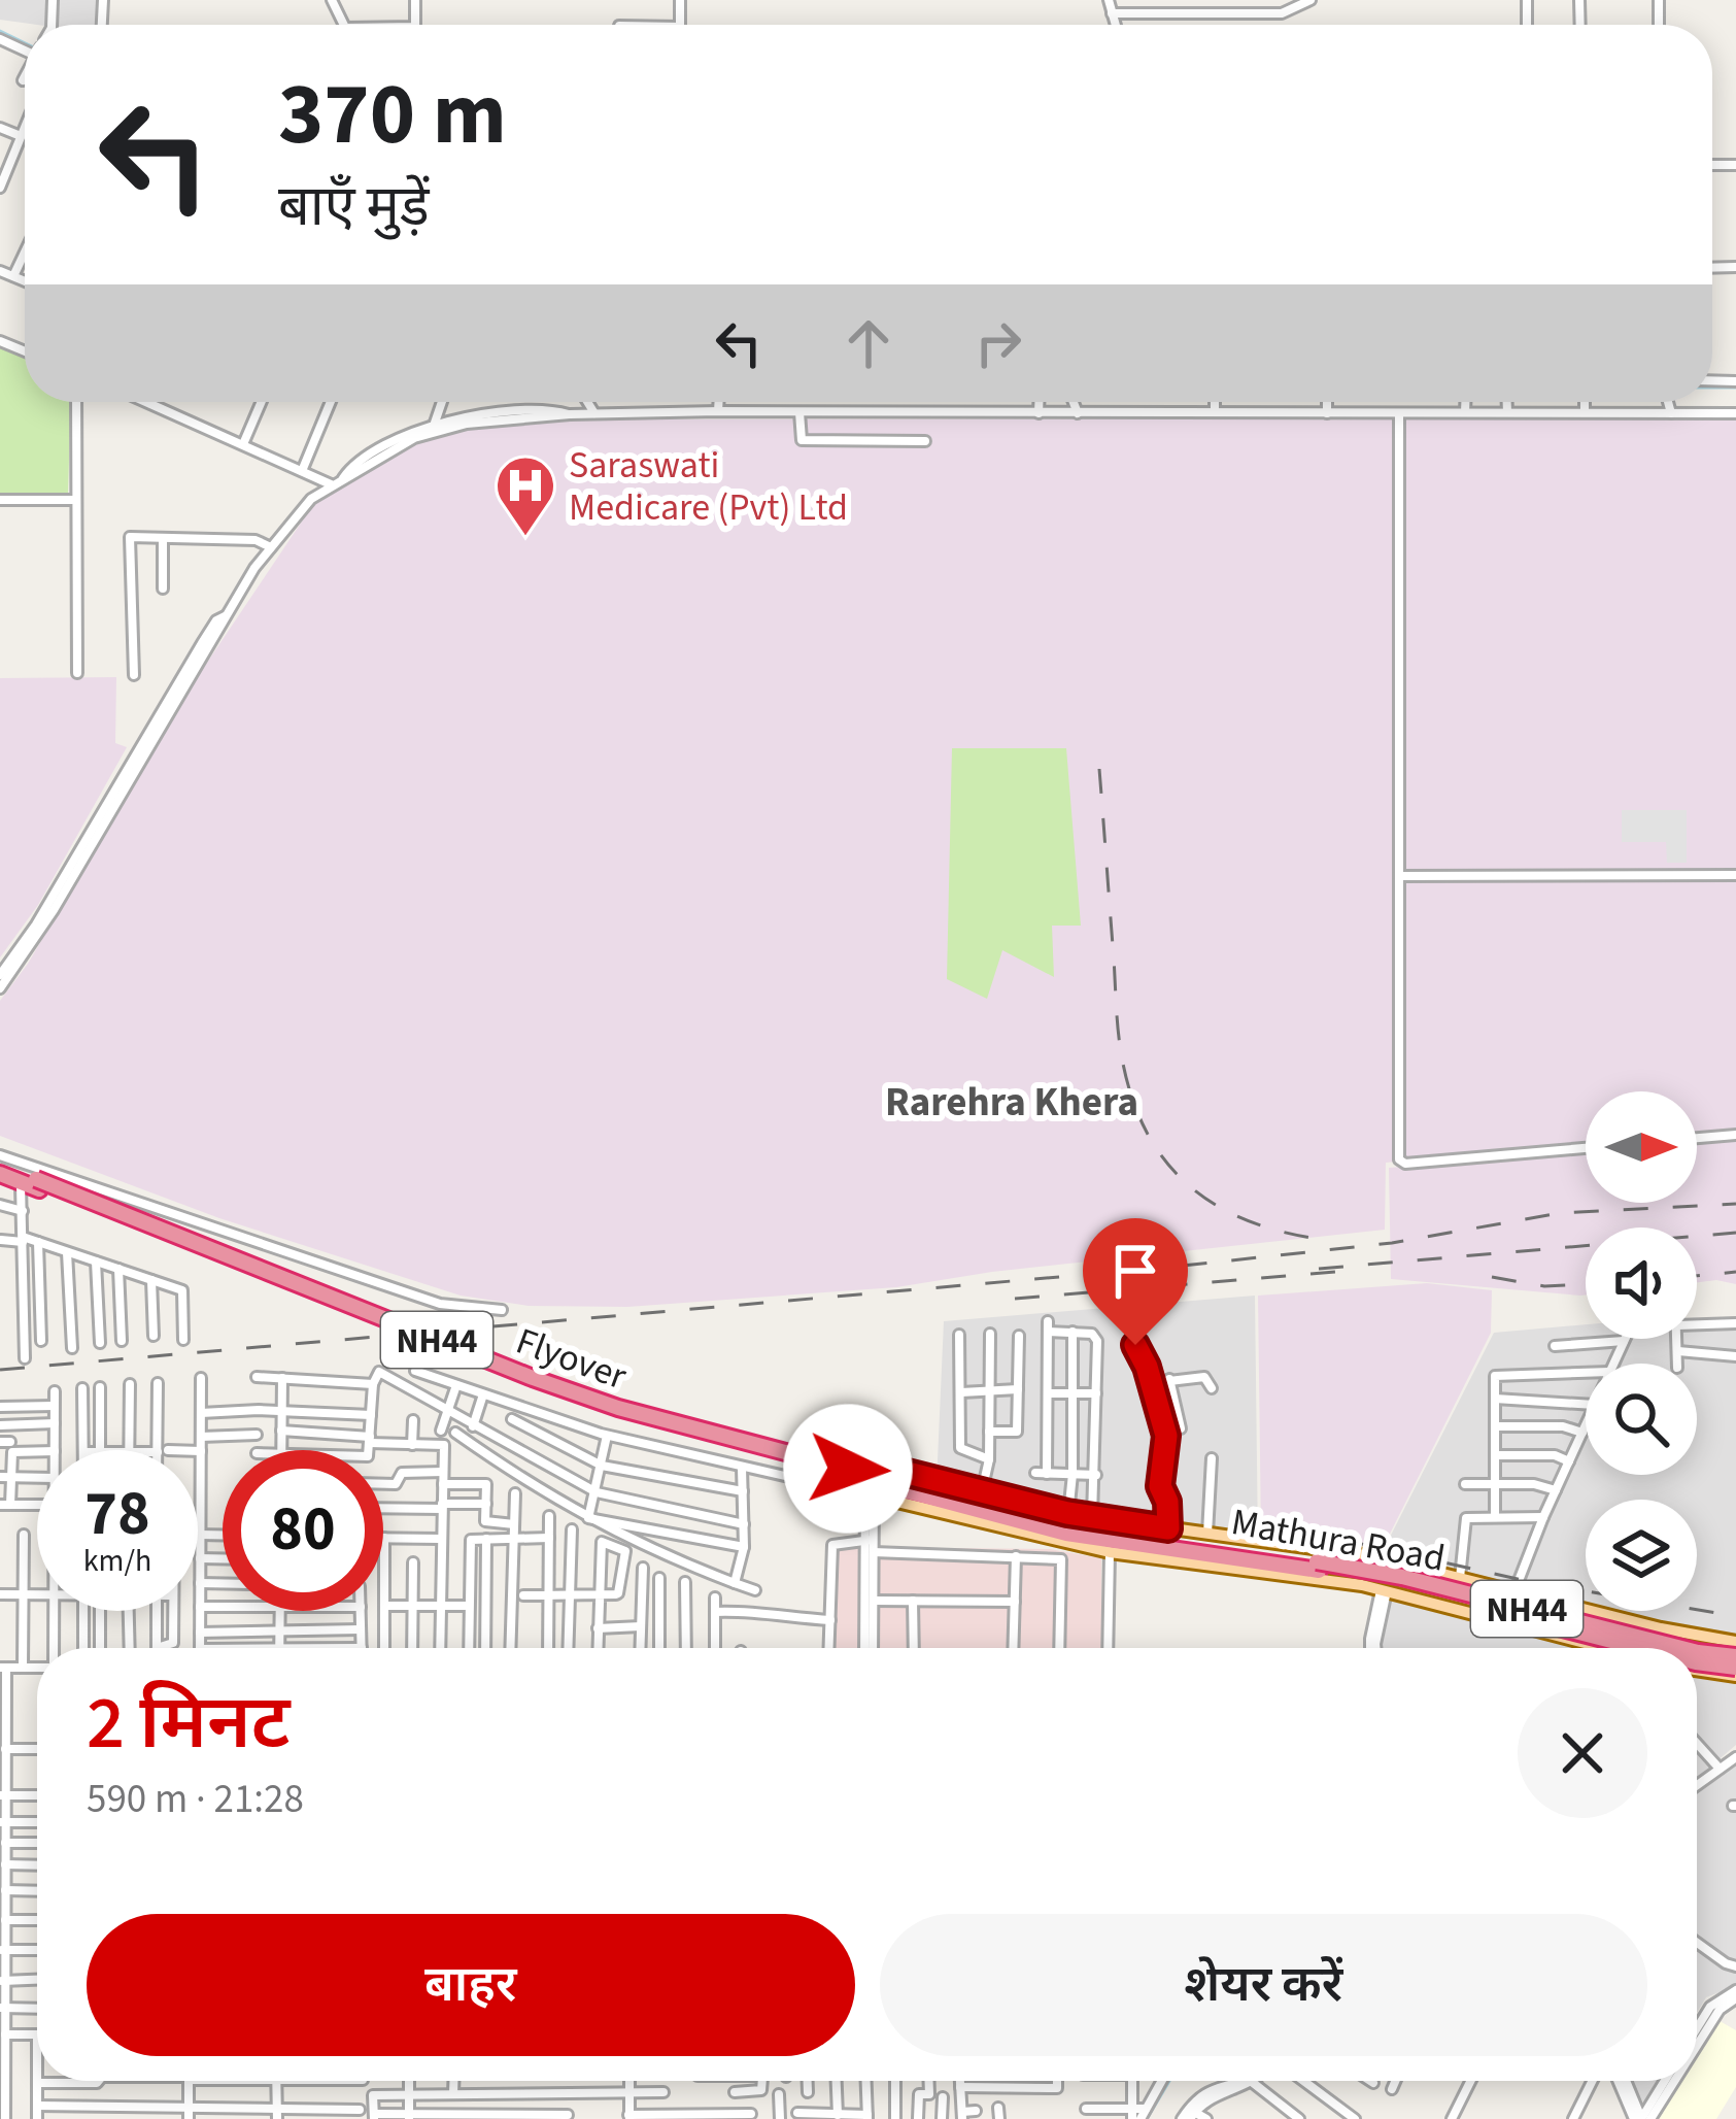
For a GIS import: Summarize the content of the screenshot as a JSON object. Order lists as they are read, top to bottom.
{
  "streets": {
    "highway": ["NH44", "Flyover", "Mathura Road"]
  },
  "crossings": [
    ["NH44", "Flyover"],
    ["Flyover", "Mathura Road"]
  ],
  "districts": ["Rarehra Khera"],
  "places": {
    "hospital": ["Saraswati Medicare (Pvt) Ltd"]
  },
  "north": "right",
  "page": {
    "turn": ["370 m", "बाएँ मुड़ें"],
    "speed": "78 km/h",
    "limit": "80",
    "heading": ["2 मिनट", "590 m · 21:28"],
    "buttons": ["बाहर", "शेयर करें"]
  }
}
